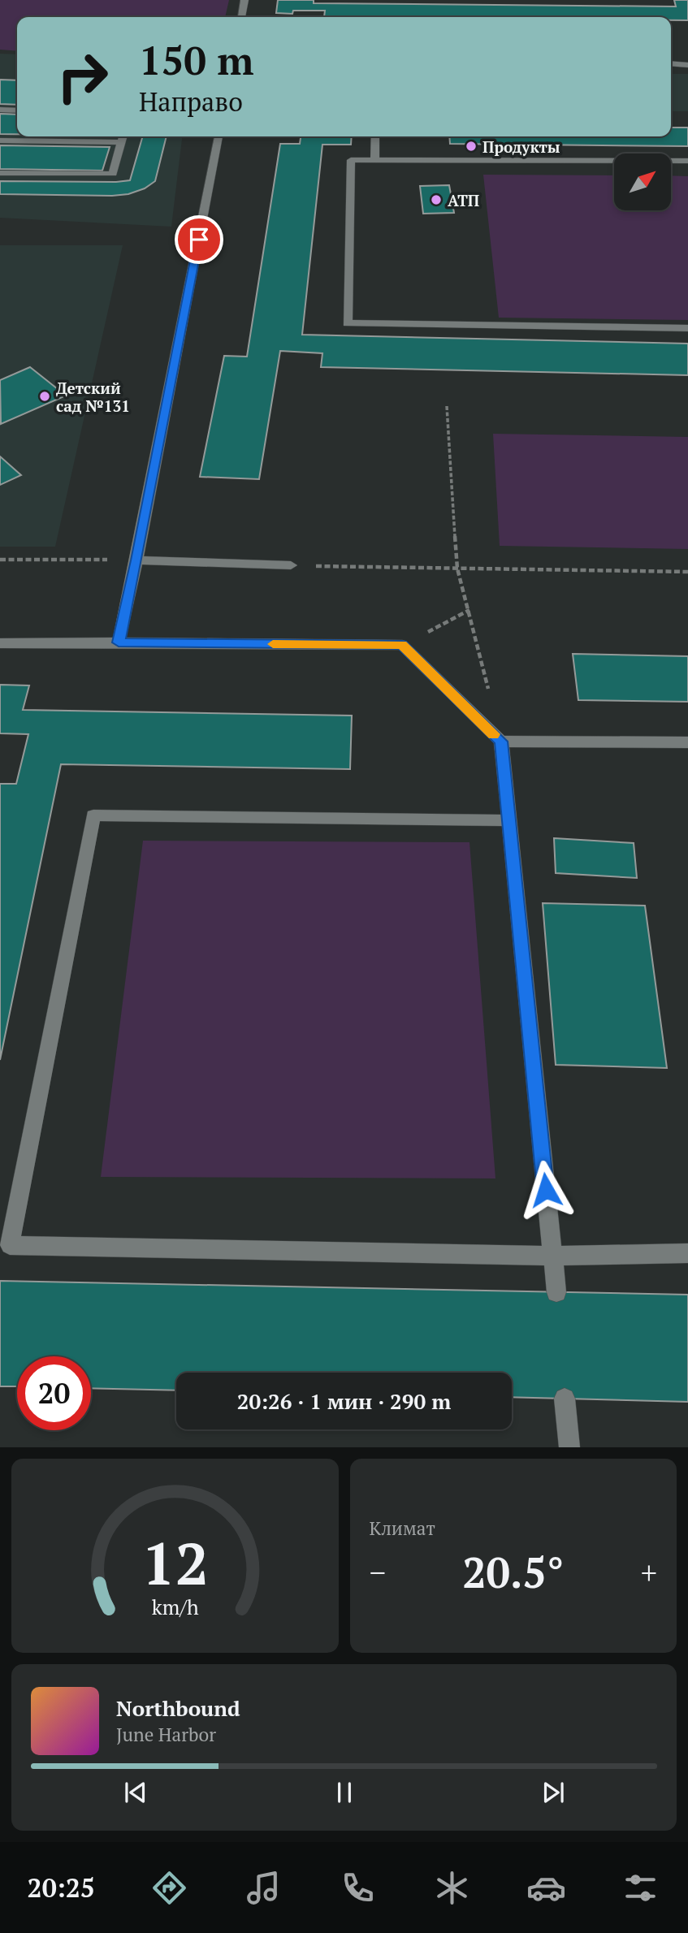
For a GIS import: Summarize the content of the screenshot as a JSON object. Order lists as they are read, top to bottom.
{
  "places": ["Продукты", "АТП", "Детский сад №131"],
  "north": "top right",
  "page": {
    "turn": ["150 m", "Направо"],
    "limit": "20",
    "trip": "20:26 · 1 мин · 290 m",
    "tile": "Климат",
    "heat": ["−", "20.5°", "+"],
    "song": ["Northbound", "June Harbor"],
    "tabs": "20:25",
    "gauge": ["12", "km/h"]
  }
}
